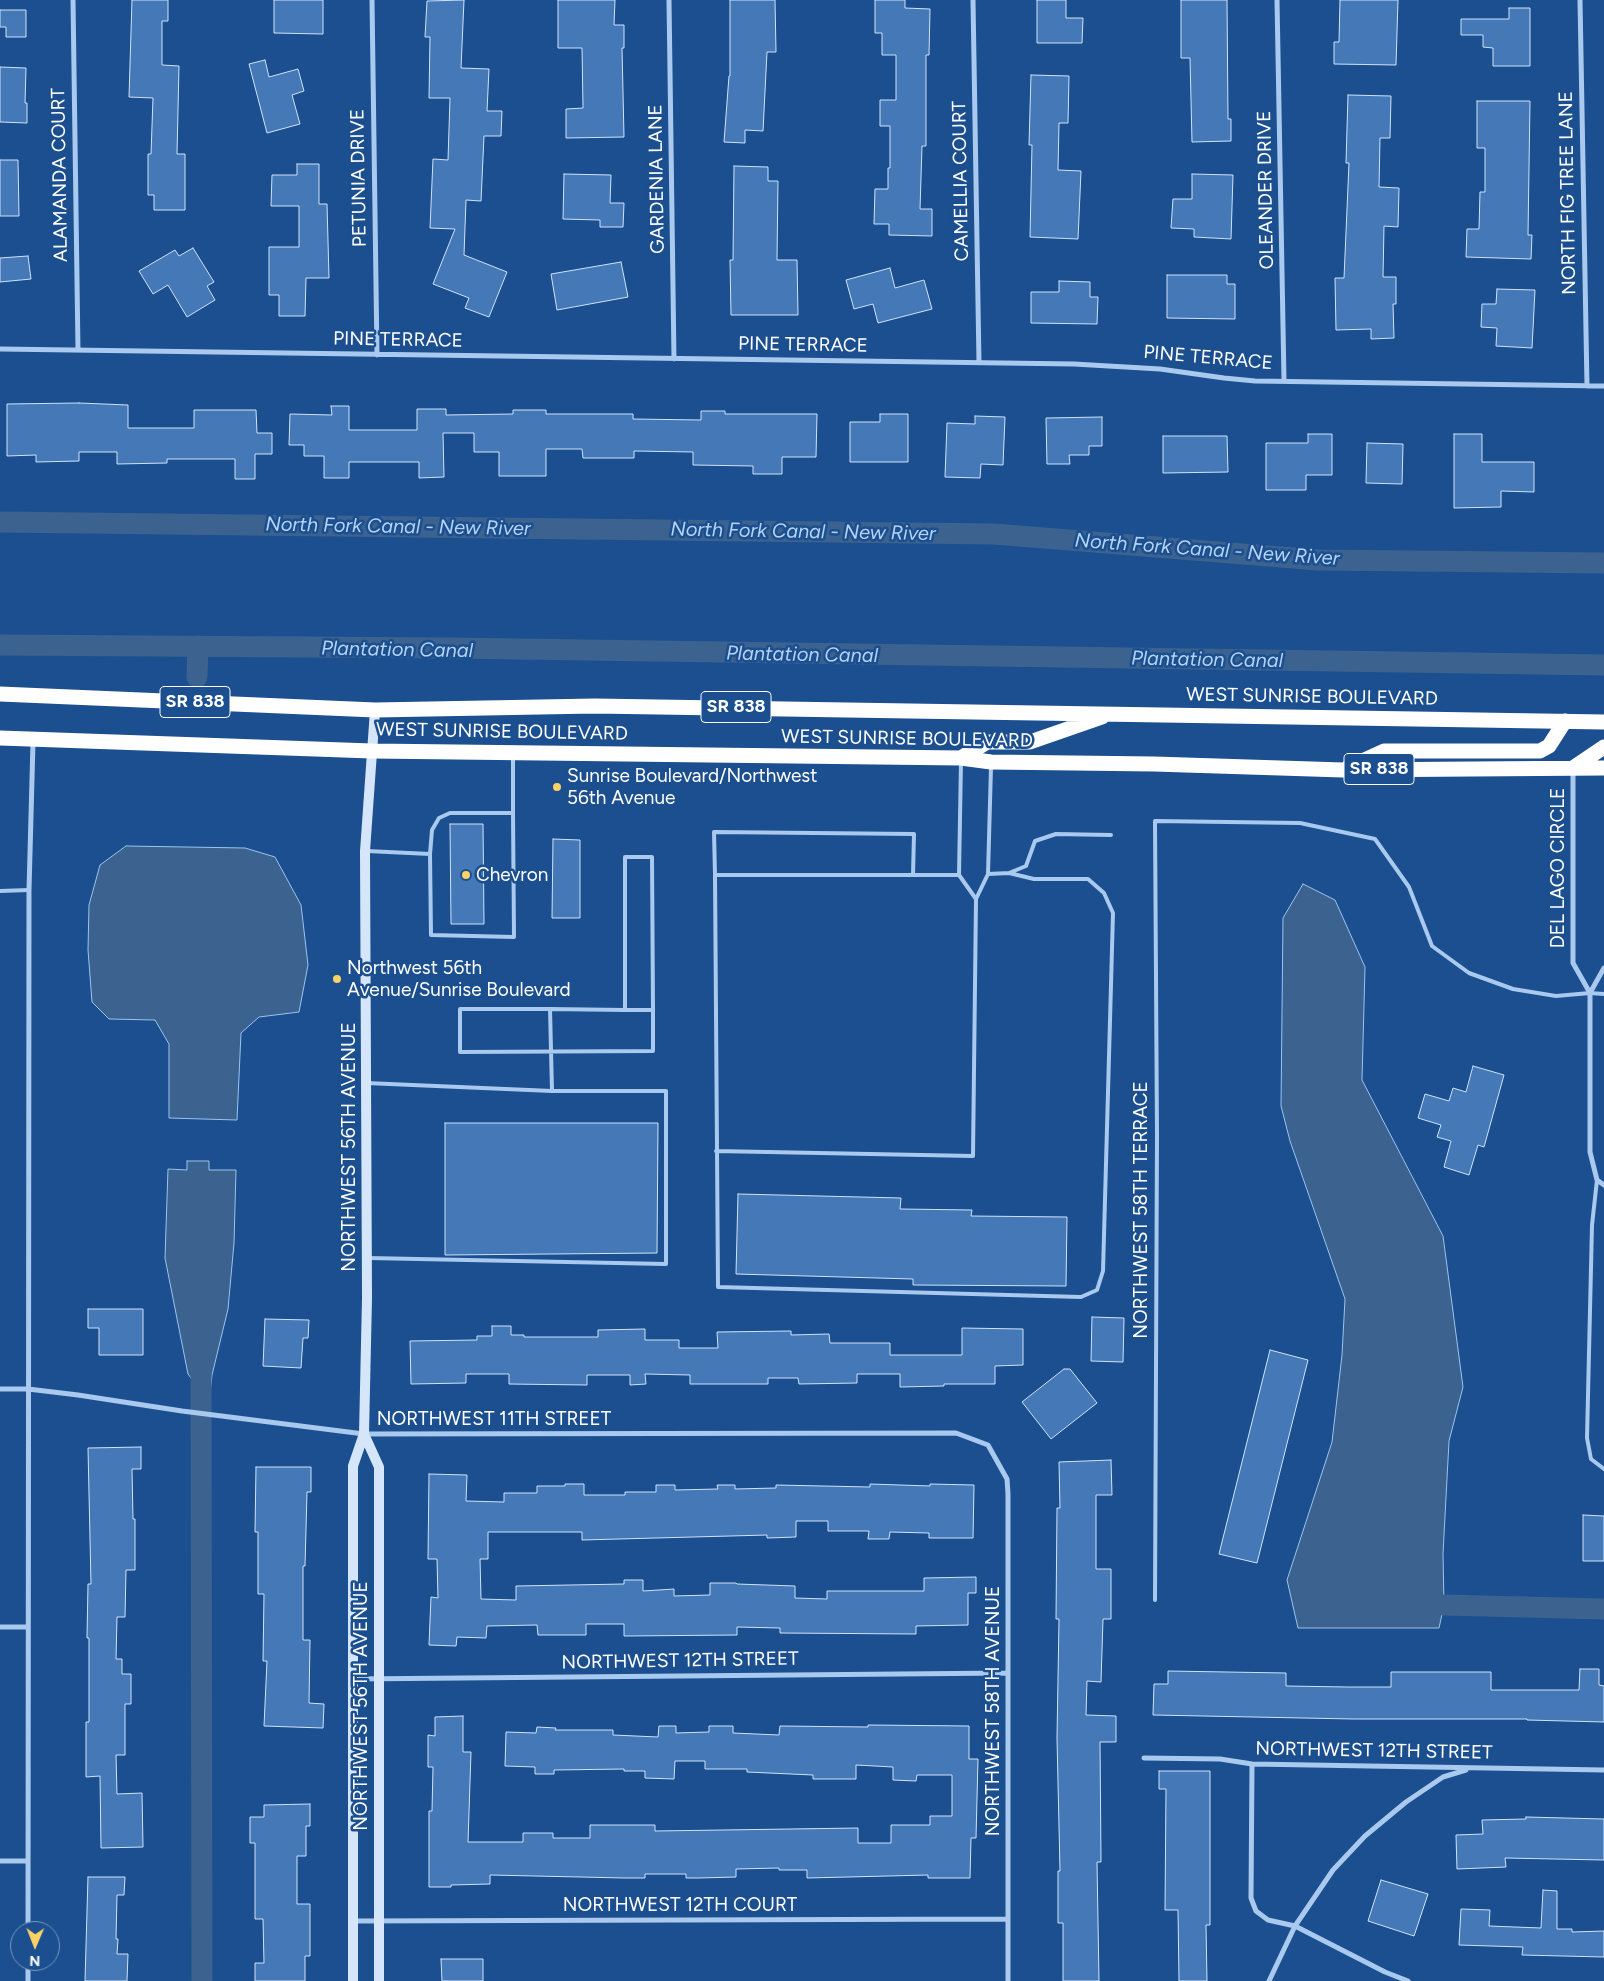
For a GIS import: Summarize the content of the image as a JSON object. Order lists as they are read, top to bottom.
{
  "streets": {
    "highway": ["WEST SUNRISE BOULEVARD", "SR 838"],
    "street": [
      "ALAMANDA COURT",
      "PETUNIA DRIVE",
      "GARDENIA LANE",
      "CAMELLIA COURT",
      "OLEANDER DRIVE",
      "NORTH FIG TREE LANE",
      "PINE TERRACE",
      "DEL LAGO CIRCLE",
      "NORTHWEST 56TH AVENUE",
      "NORTHWEST 11TH STREET",
      "NORTHWEST 12TH STREET",
      "NORTHWEST 58TH AVENUE",
      "NORTHWEST 12TH COURT"
    ],
    "lane": ["NORTHWEST 58TH TERRACE"]
  },
  "crossings": [
    ["ALAMANDA COURT", "PINE TERRACE"],
    ["PETUNIA DRIVE", "PINE TERRACE"],
    ["GARDENIA LANE", "PINE TERRACE"],
    ["CAMELLIA COURT", "PINE TERRACE"],
    ["OLEANDER DRIVE", "PINE TERRACE"],
    ["NORTH FIG TREE LANE", "PINE TERRACE"],
    ["WEST SUNRISE BOULEVARD", "DEL LAGO CIRCLE"],
    ["WEST SUNRISE BOULEVARD", "NORTHWEST 56TH AVENUE"],
    ["DEL LAGO CIRCLE", "NORTHWEST 58TH TERRACE"],
    ["NORTHWEST 56TH AVENUE", "NORTHWEST 11TH STREET"],
    ["NORTHWEST 56TH AVENUE", "NORTHWEST 12TH STREET"],
    ["NORTHWEST 56TH AVENUE", "NORTHWEST 12TH COURT"],
    ["NORTHWEST 11TH STREET", "NORTHWEST 58TH AVENUE"],
    ["NORTHWEST 12TH STREET", "NORTHWEST 58TH AVENUE"],
    ["NORTHWEST 58TH AVENUE", "NORTHWEST 12TH COURT"]
  ],
  "water": ["North Fork Canal - New River", "Plantation Canal"],
  "places": ["Sunrise Boulevard/Northwest 56th Avenue", "Chevron", "Northwest 56th Avenue/Sunrise Boulevard"],
  "north": "bottom"
}
